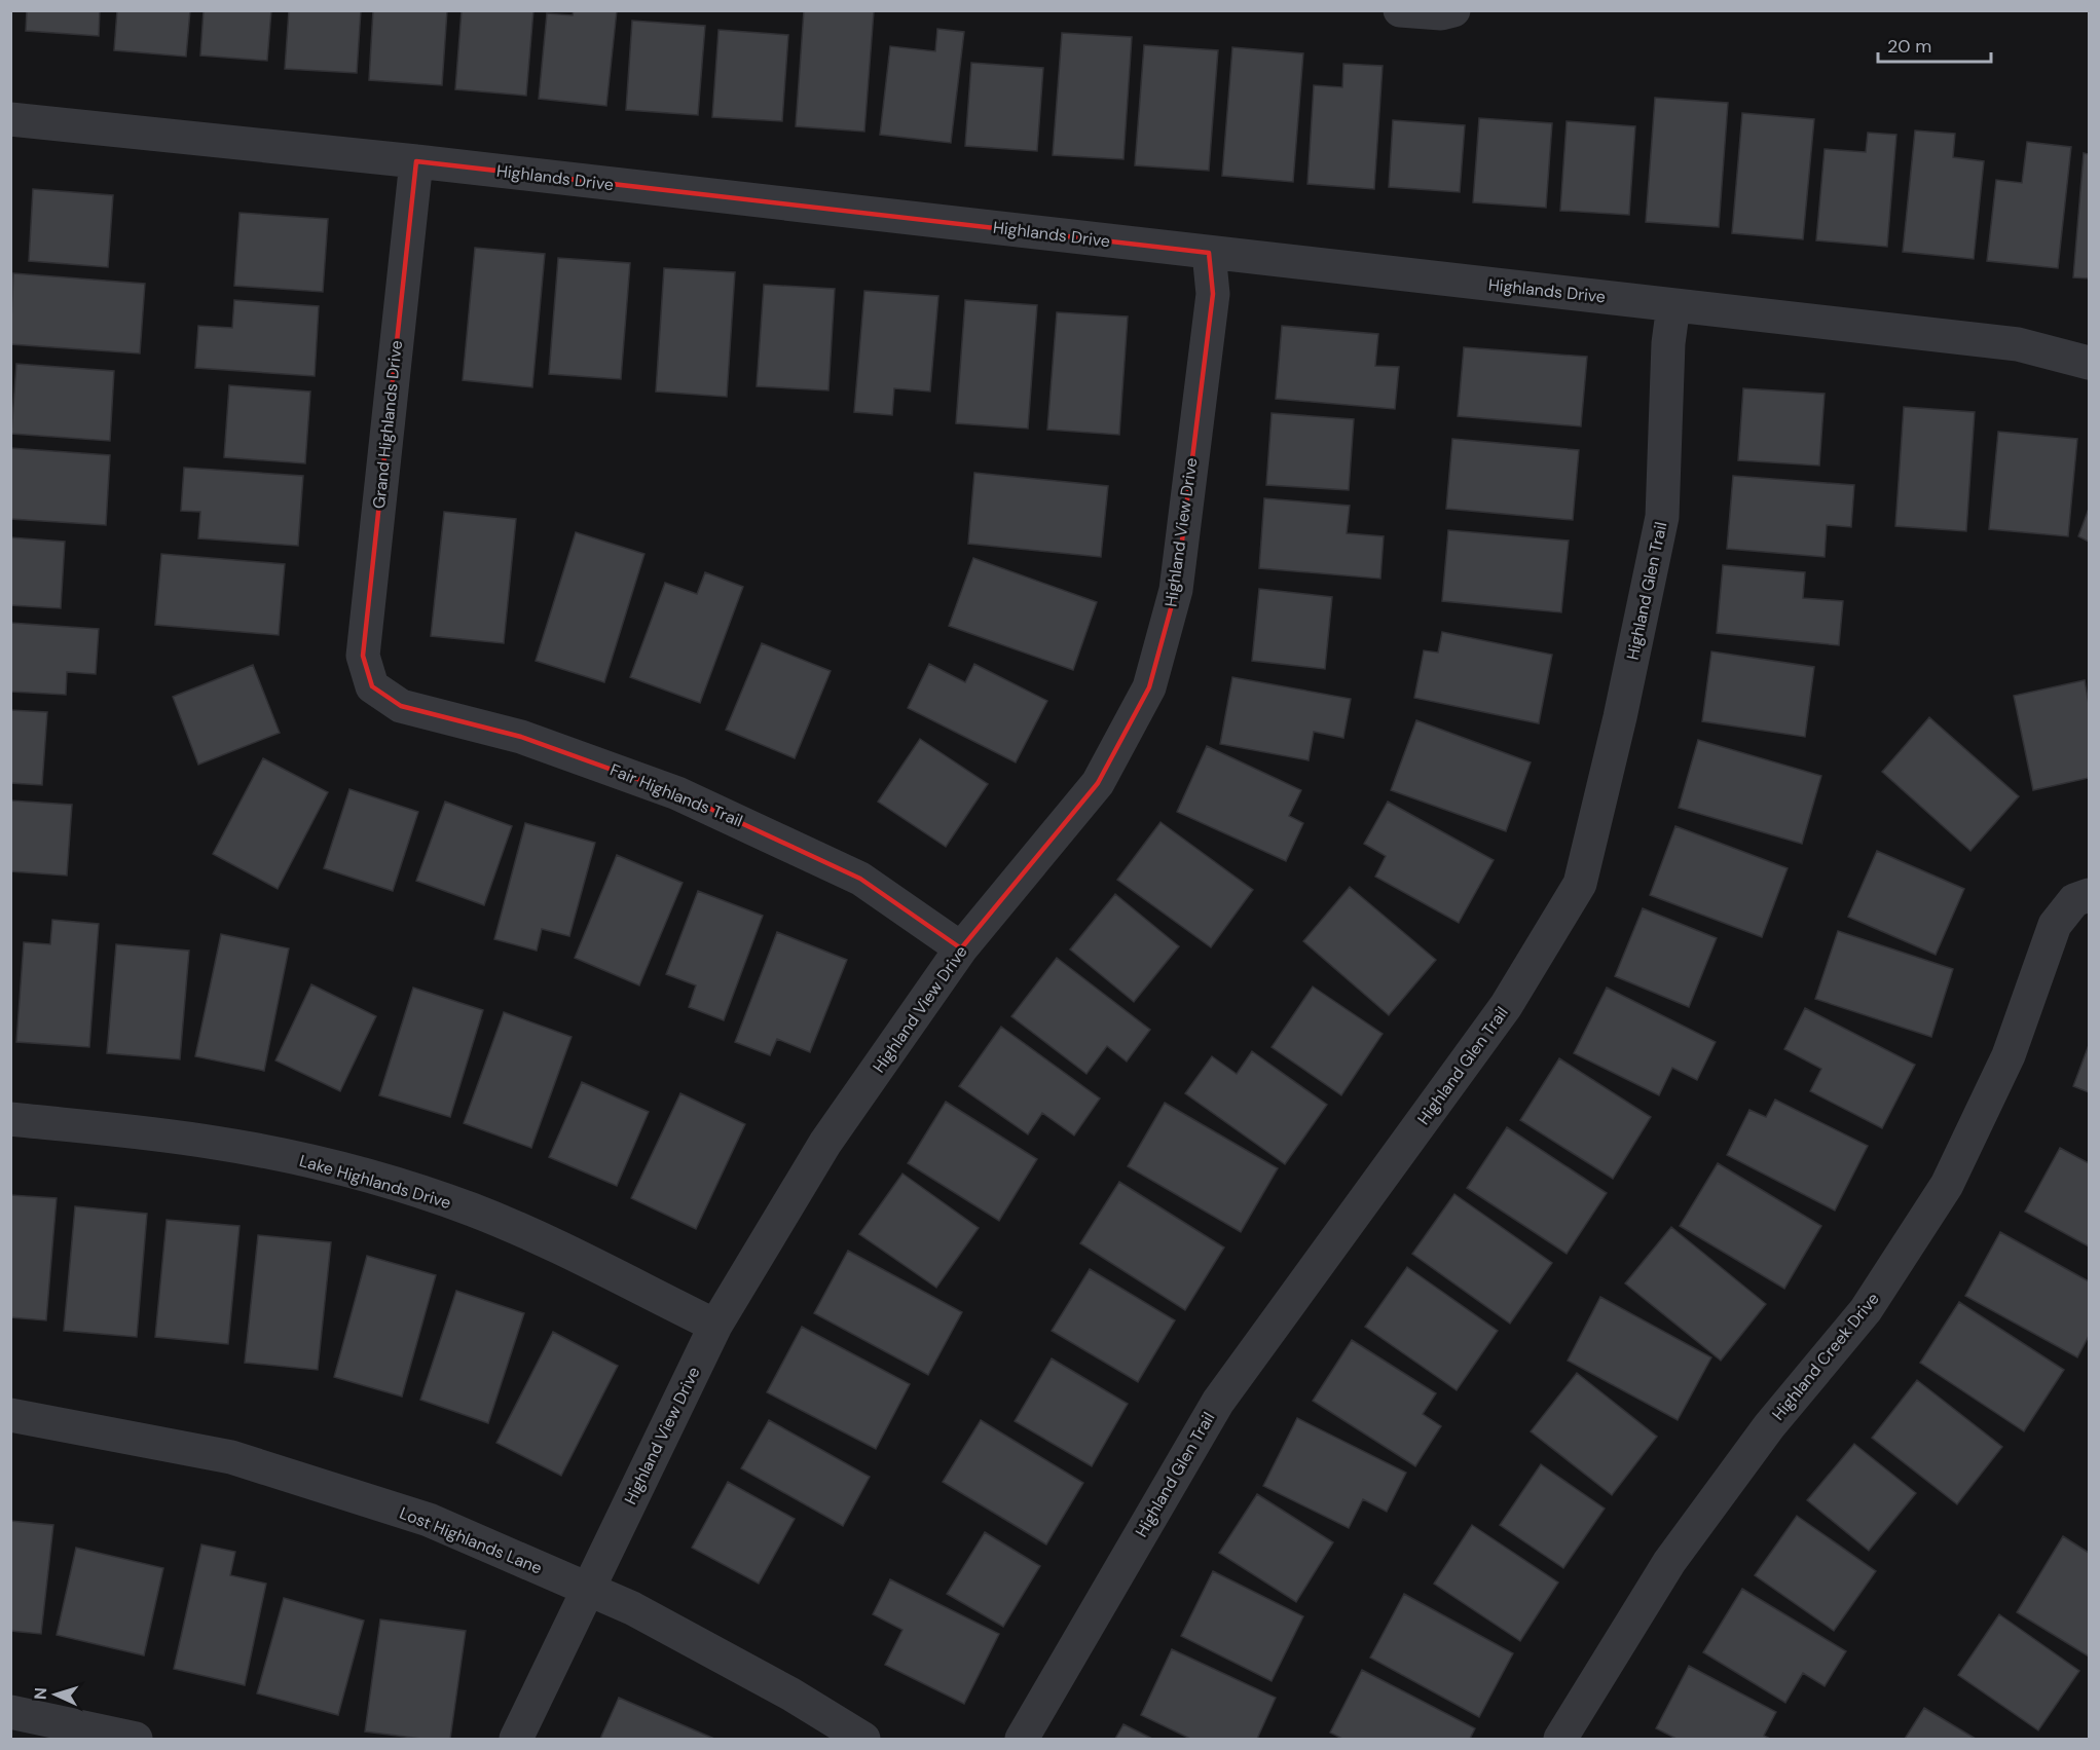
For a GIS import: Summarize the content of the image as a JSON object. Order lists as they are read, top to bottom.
{
  "streets": {
    "street": [
      "Highlands Drive",
      "Grand Highlands Drive",
      "Highland View Drive",
      "Highland Glen Trail",
      "Fair Highlands Trail",
      "Lake Highlands Drive",
      "Highland Creek Drive",
      "Lost Highlands Lane"
    ]
  },
  "crossings": [
    ["Highlands Drive", "Grand Highlands Drive"],
    ["Highlands Drive", "Highland View Drive"],
    ["Highlands Drive", "Highland Glen Trail"],
    ["Grand Highlands Drive", "Fair Highlands Trail"],
    ["Highland View Drive", "Fair Highlands Trail"],
    ["Highland View Drive", "Lake Highlands Drive"],
    ["Highland View Drive", "Lost Highlands Lane"]
  ],
  "scale_bar": "20 m",
  "north": "left"
}
